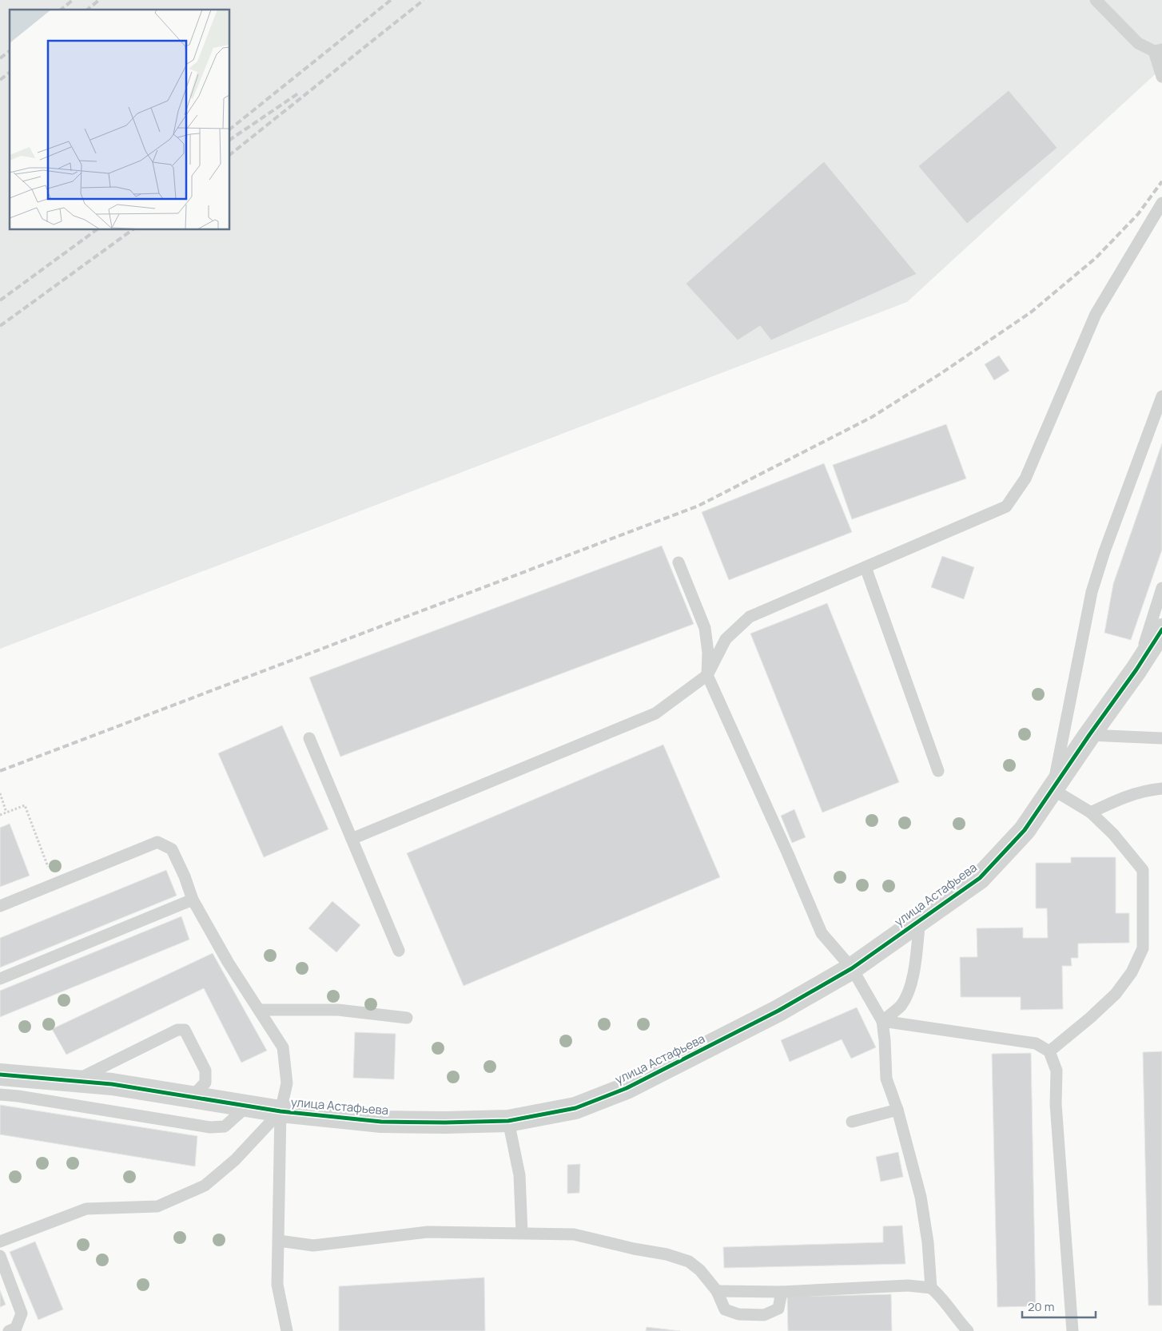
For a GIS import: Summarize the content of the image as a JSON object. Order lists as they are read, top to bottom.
{
  "streets": {
    "street": ["улица Астафьева"]
  },
  "scale_bar": "20 m"
}
